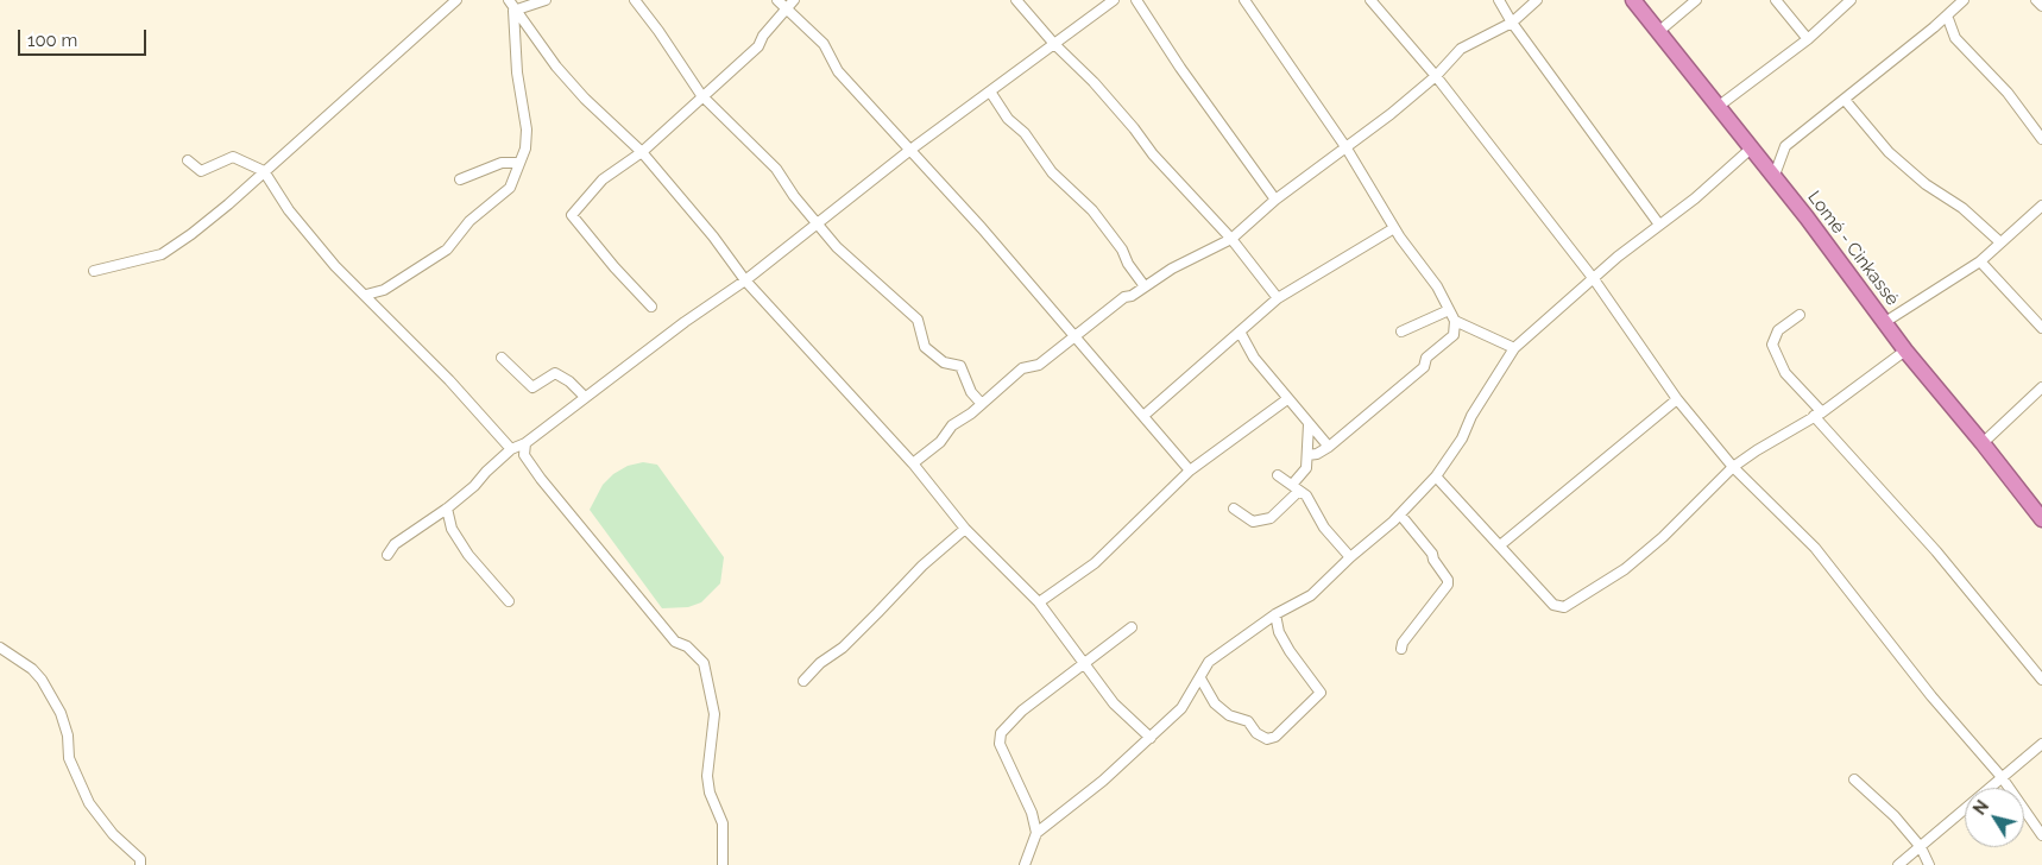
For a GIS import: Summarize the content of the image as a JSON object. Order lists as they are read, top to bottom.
{
  "streets": {
    "highway": ["Lomé - Cinkassé"]
  },
  "scale_bar": "100 m",
  "north": "top left"
}
